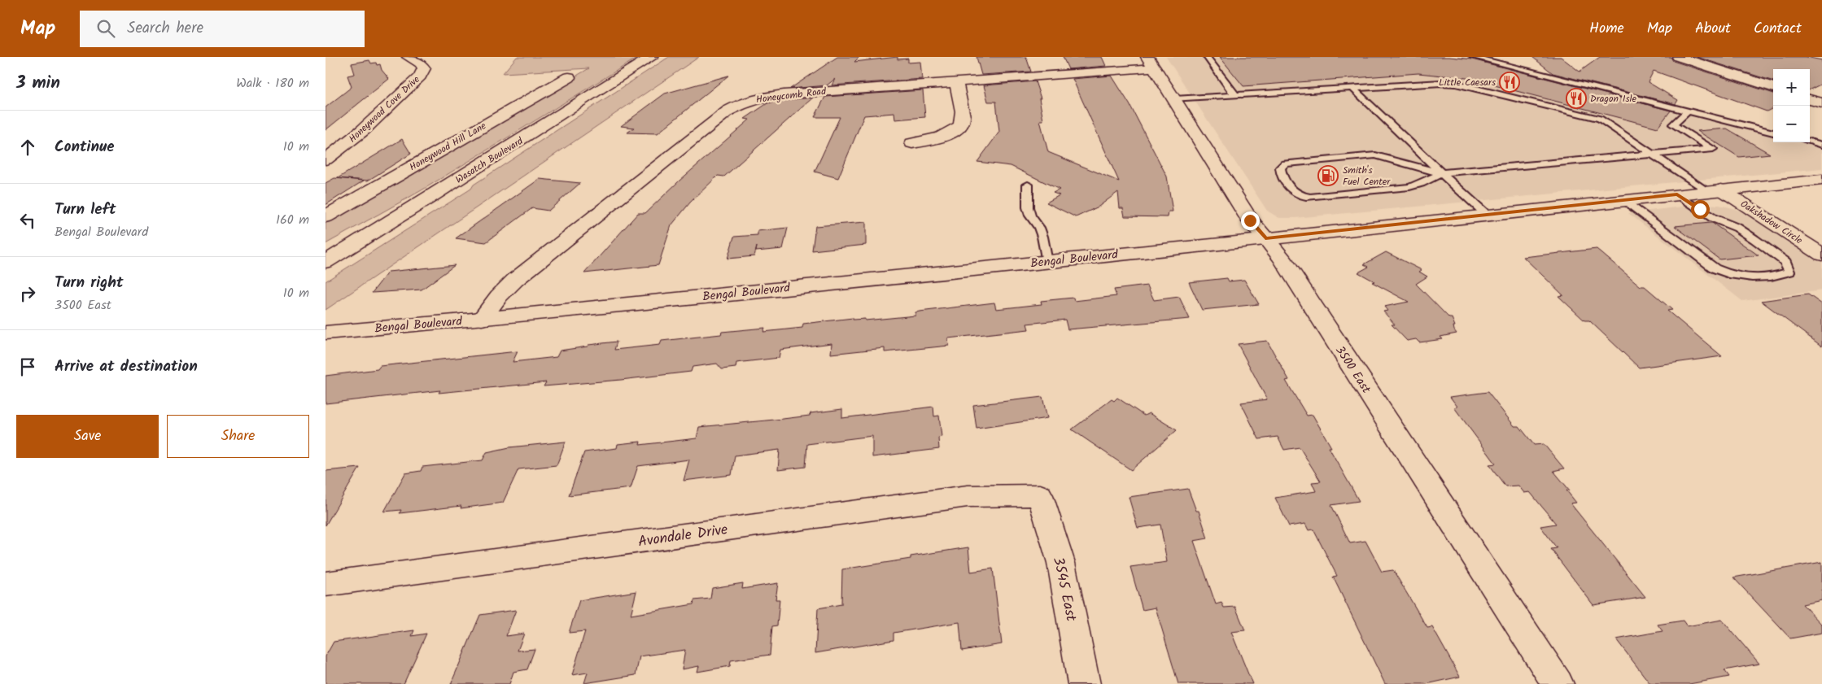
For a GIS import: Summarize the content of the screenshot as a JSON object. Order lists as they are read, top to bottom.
{
  "streets": {
    "street": [
      "Honeycomb Road",
      "Honeywood Cove Drive",
      "Honeywood Hill Lane",
      "Wasatch Boulevard",
      "Oakshadow Circle",
      "Bengal Boulevard",
      "3500 East",
      "Avondale Drive",
      "3545 East"
    ]
  },
  "crossings": [
    ["Honeycomb Road", "Bengal Boulevard"],
    ["Honeycomb Road", "3500 East"],
    ["Oakshadow Circle", "Bengal Boulevard"],
    ["Bengal Boulevard", "3500 East"],
    ["Avondale Drive", "3545 East"]
  ],
  "places": {
    "restaurant": ["Little Caesars", "Dragon Isle"],
    "fuel station": ["Smith's Fuel Center"]
  },
  "page": {
    "header": "Map",
    "search": "Search here",
    "nav": [
      "Home",
      "Map",
      "About",
      "Contact"
    ],
    "heading": ["3 min", "Walk · 180 m"],
    "map_buttons": ["+", "−"],
    "list": [
      ["Continue", "10 m"],
      ["Turn left", "Bengal Boulevard", "160 m"],
      ["Turn right", "3500 East", "10 m"],
      "Arrive at destination"
    ],
    "buttons": ["Save", "Share"]
  }
}
